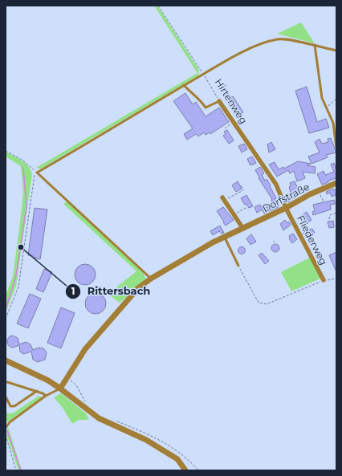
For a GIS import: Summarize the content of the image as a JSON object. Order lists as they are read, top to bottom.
{
  "streets": {
    "street": ["Hirtenweg", "Dorfstraße", "Fliederweg"]
  },
  "crossings": [
    ["Hirtenweg", "Dorfstraße"],
    ["Hirtenweg", "Fliederweg"],
    ["Dorfstraße", "Fliederweg"]
  ],
  "places": ["Rittersbach"]
}
